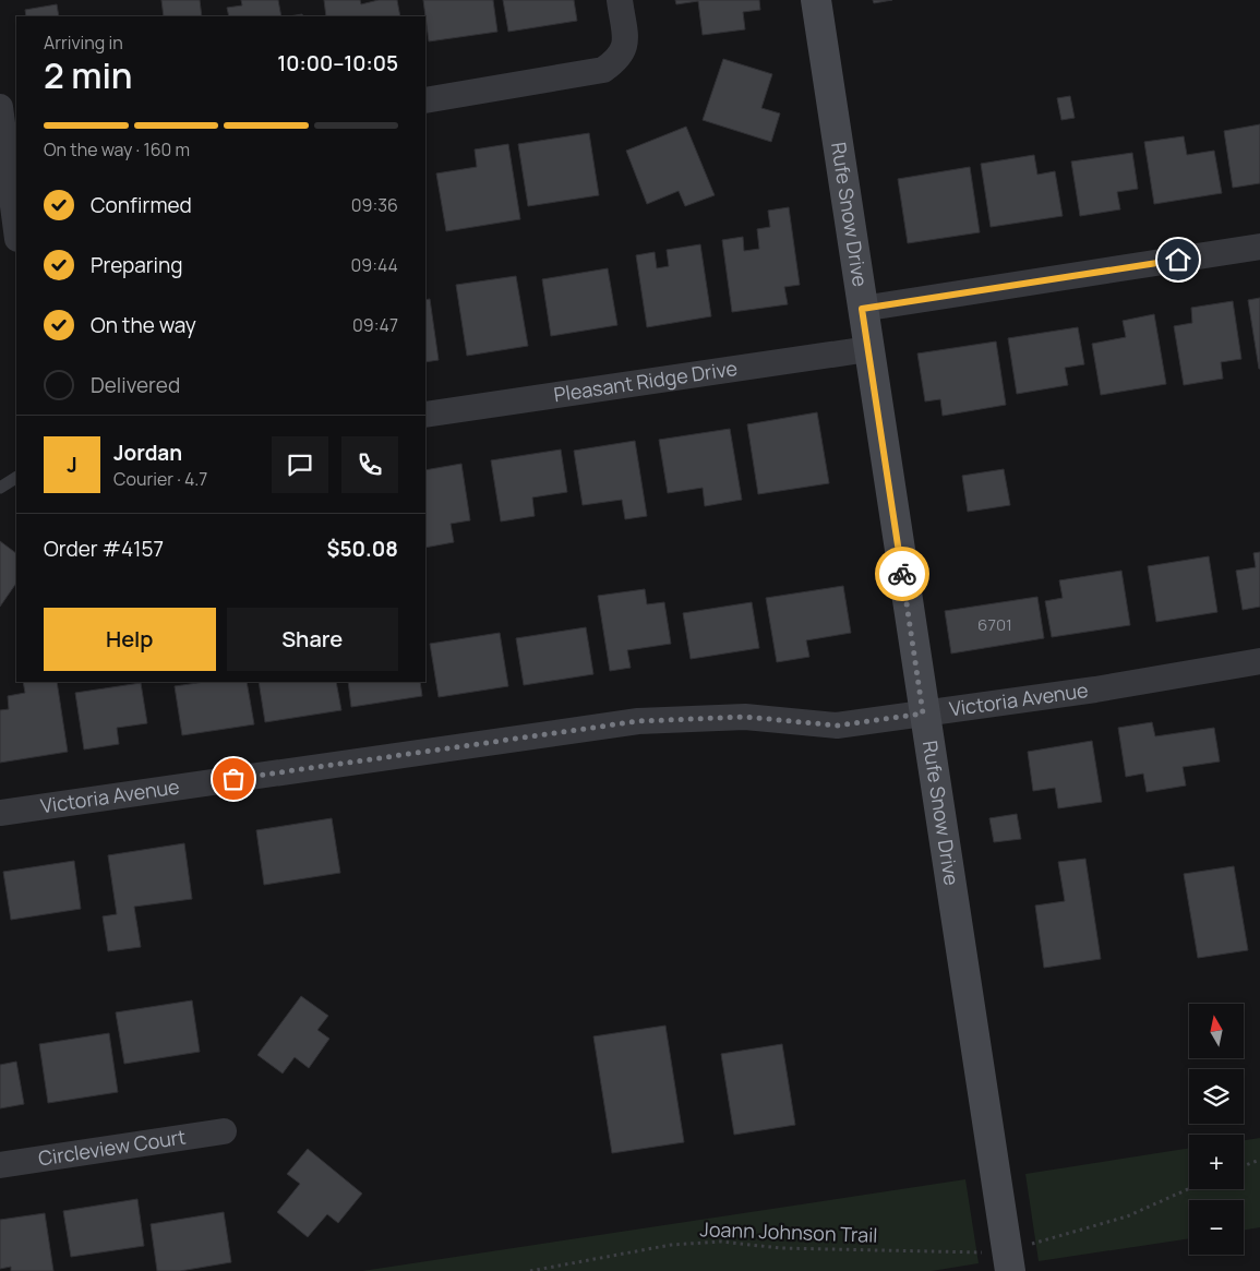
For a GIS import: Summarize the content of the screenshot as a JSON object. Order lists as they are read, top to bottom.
{
  "streets": {
    "main road": ["Rufe Snow Drive"],
    "street": ["Pleasant Ridge Drive", "Victoria Avenue", "Circleview Court"],
    "path": ["Joann Johnson Trail"]
  },
  "crossings": [
    ["Rufe Snow Drive", "Pleasant Ridge Drive"],
    ["Rufe Snow Drive", "Victoria Avenue"]
  ],
  "house_numbers": ["6701"],
  "north": "top",
  "page": {
    "heading": ["2 min", "Arriving in", "10:00–10:05"],
    "panel": [
      "Jordan",
      "Courier · 4.7",
      "Order #4157",
      "$50.08"
    ],
    "bar": "On the way · 160 m",
    "list": [
      ["Confirmed", "09:36"],
      ["Preparing", "09:44"],
      ["On the way", "09:47"],
      "Delivered"
    ],
    "round": "J",
    "buttons": ["Help", "Share"],
    "map_buttons": ["+", "−"]
  }
}
